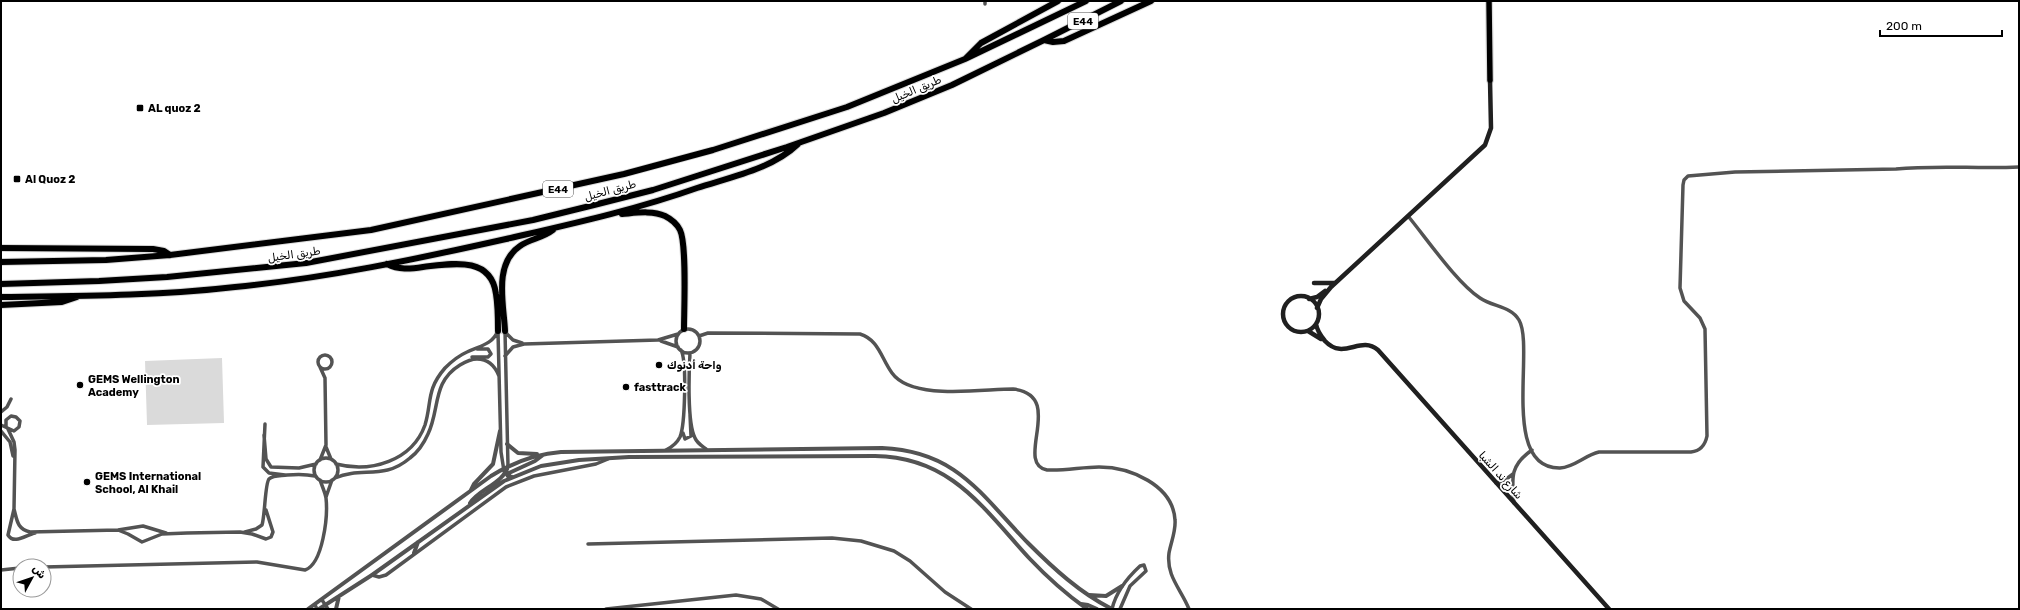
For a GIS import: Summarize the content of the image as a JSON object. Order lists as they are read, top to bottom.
{
  "streets": {
    "highway": ["E44", "طريق الخيل"],
    "main road": ["شارع ند الشبا"]
  },
  "places": {
    "transit": ["AL quoz 2", "Al Quoz 2"],
    "other": [
      "واحة أدنوك",
      "GEMS Wellington Academy",
      "fasttrack",
      "GEMS International School, Al Khail"
    ]
  },
  "scale_bar": "200 m",
  "north": "top right"
}
